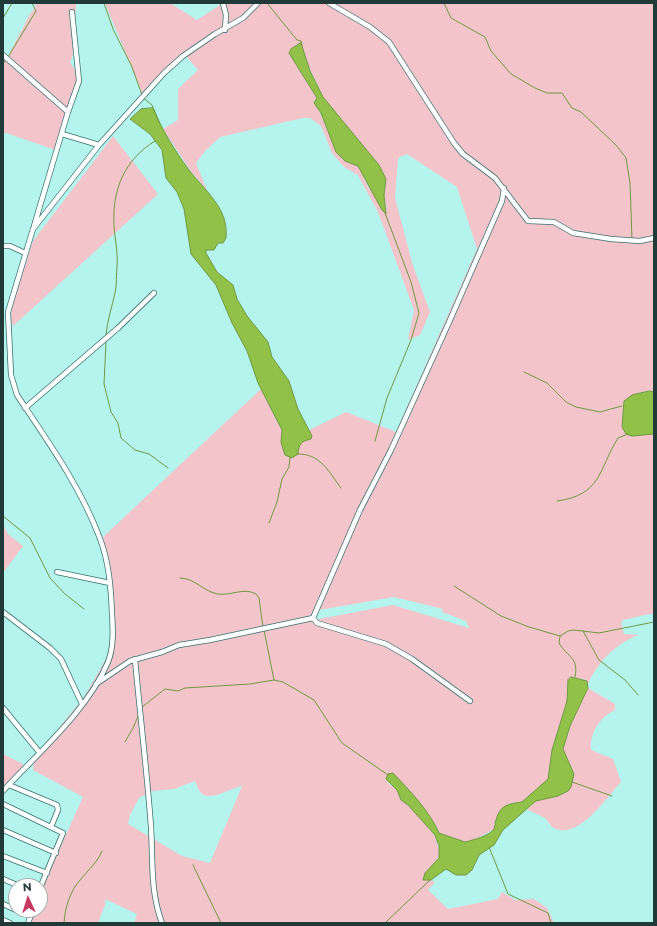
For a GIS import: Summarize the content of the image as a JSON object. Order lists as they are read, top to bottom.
{
  "north": "top"
}
